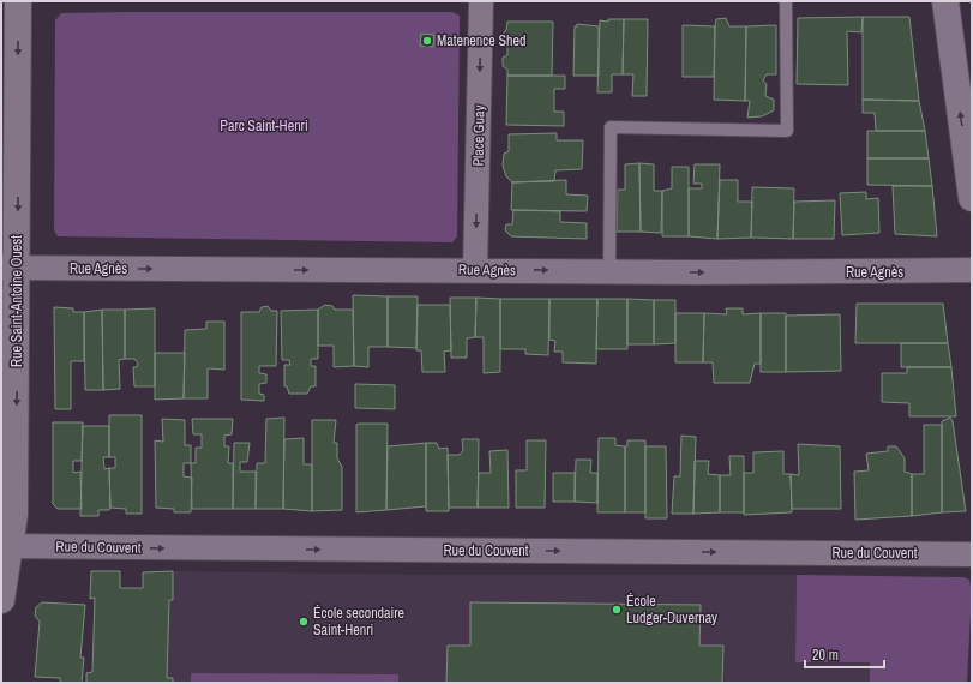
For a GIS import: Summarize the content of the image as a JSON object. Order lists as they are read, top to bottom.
{
  "streets": {
    "main road": ["Rue Saint-Antoine Ouest"],
    "street": ["Place Guay", "Rue Agnès", "Rue du Couvent"]
  },
  "crossings": [
    ["Place Guay", "Rue Agnès"],
    ["Rue Agnès", "Rue Saint-Antoine Ouest"],
    ["Rue Saint-Antoine Ouest", "Rue du Couvent"]
  ],
  "one_way": [
    "Place Guay",
    "Rue Agnès",
    "Rue Saint-Antoine Ouest",
    "Rue du Couvent"
  ],
  "parks": ["Parc Saint-Henri"],
  "places": ["Matenence Shed", "École Ludger-Duvernay", "École secondaire Saint-Henri"],
  "scale_bar": "20 m"
}
